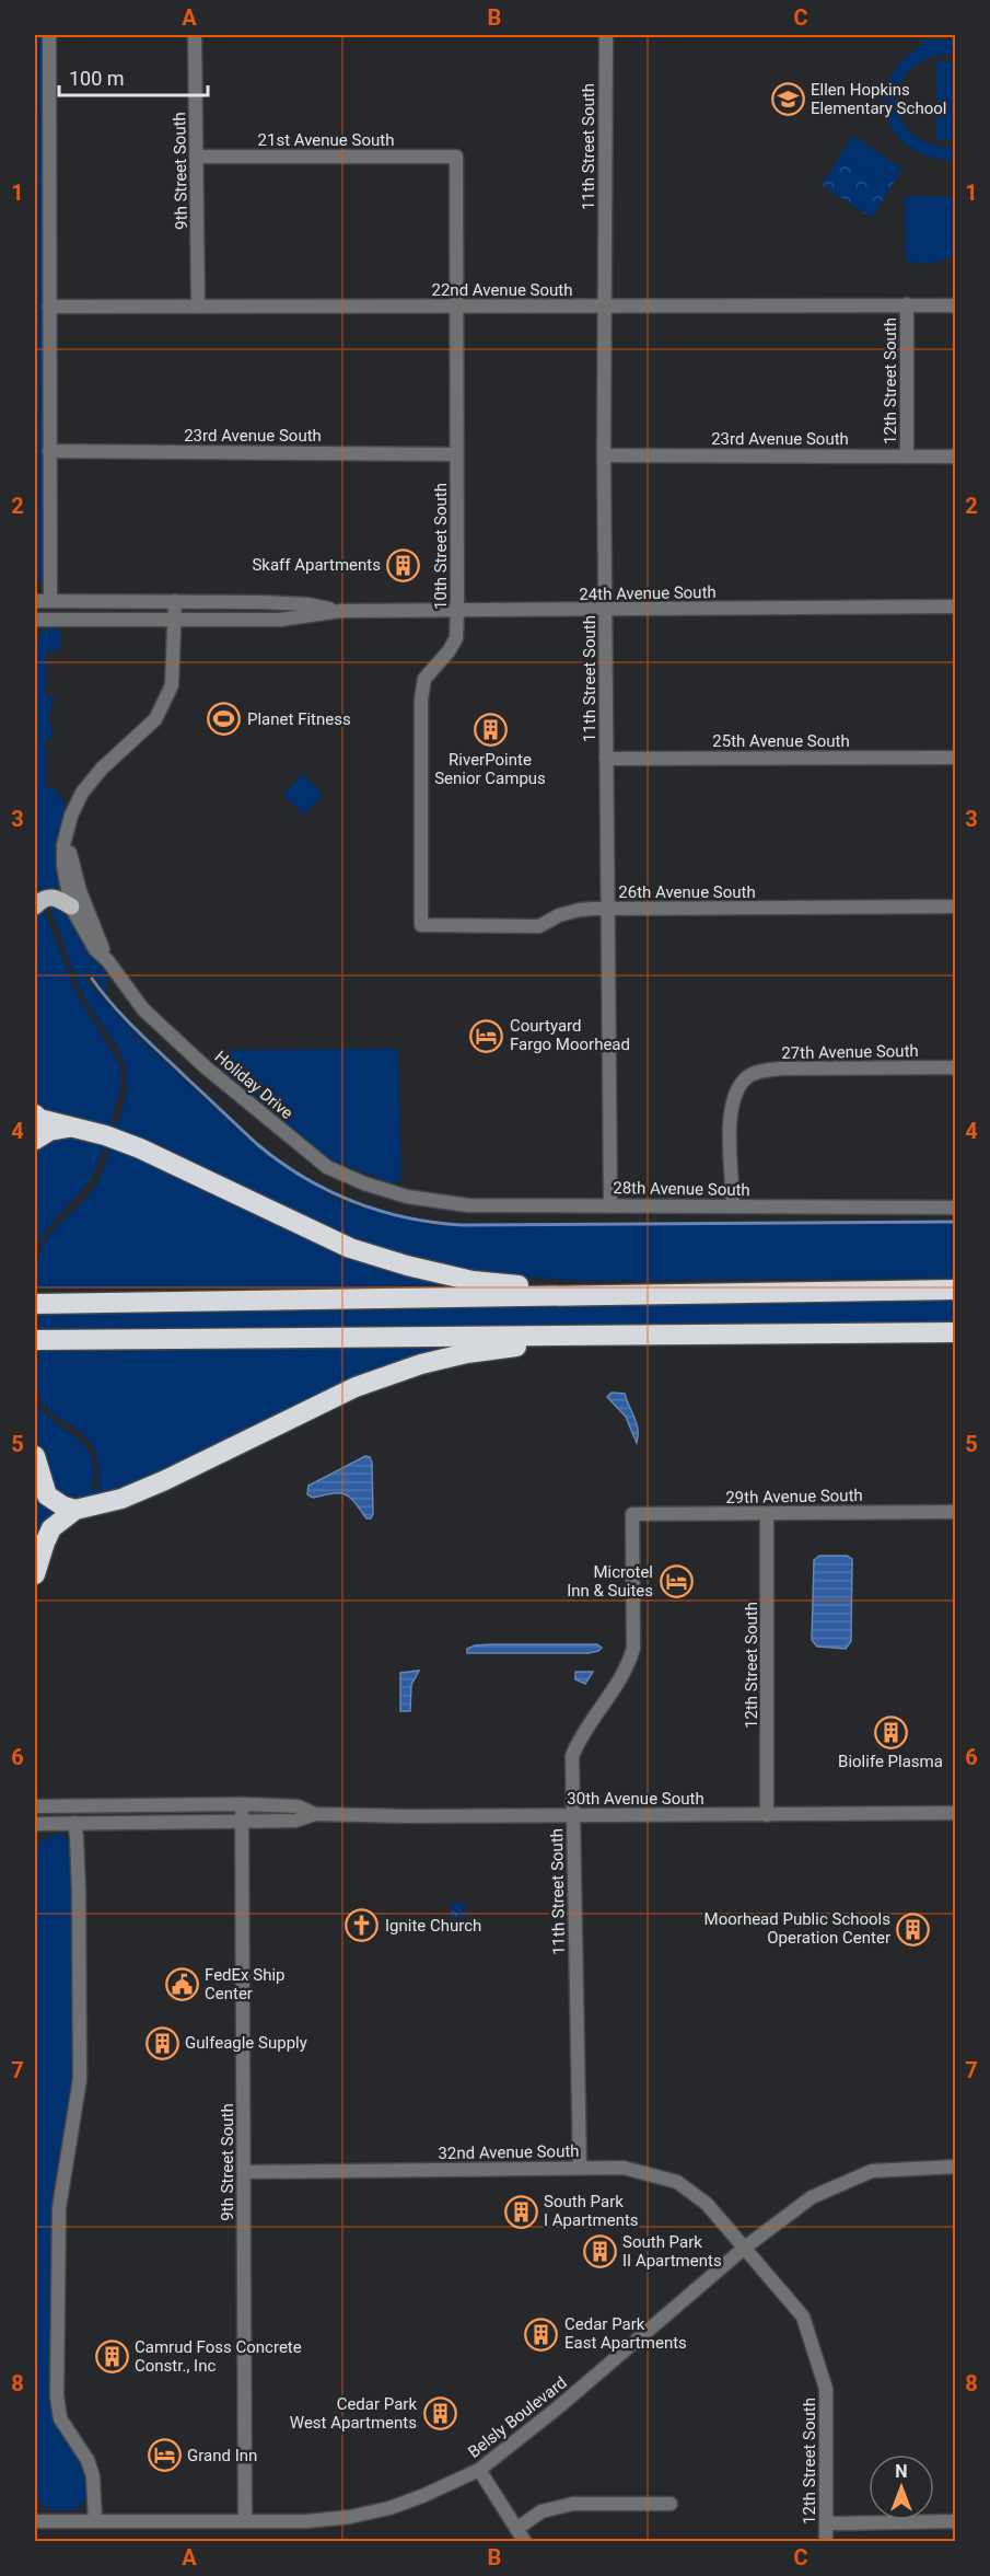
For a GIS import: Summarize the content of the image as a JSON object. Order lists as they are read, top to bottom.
{
  "streets": {
    "street": [
      "21st Avenue South",
      "11th Street South",
      "9th Street South",
      "22nd Avenue South",
      "12th Street South",
      "23rd Avenue South",
      "10th Street South",
      "24th Avenue South",
      "25th Avenue South",
      "26th Avenue South",
      "27th Avenue South",
      "Holiday Drive",
      "28th Avenue South",
      "29th Avenue South",
      "30th Avenue South",
      "32nd Avenue South",
      "Belsly Boulevard"
    ]
  },
  "crossings": [
    ["21st Avenue South", "9th Street South"],
    ["21st Avenue South", "10th Street South"],
    ["11th Street South", "22nd Avenue South"],
    ["11th Street South", "23rd Avenue South"],
    ["11th Street South", "24th Avenue South"],
    ["11th Street South", "25th Avenue South"],
    ["11th Street South", "26th Avenue South"],
    ["11th Street South", "28th Avenue South"],
    ["11th Street South", "29th Avenue South"],
    ["11th Street South", "30th Avenue South"],
    ["11th Street South", "32nd Avenue South"],
    ["9th Street South", "22nd Avenue South"],
    ["9th Street South", "30th Avenue South"],
    ["9th Street South", "32nd Avenue South"],
    ["9th Street South", "Belsly Boulevard"],
    ["22nd Avenue South", "12th Street South"],
    ["22nd Avenue South", "10th Street South"],
    ["12th Street South", "23rd Avenue South"],
    ["12th Street South", "29th Avenue South"],
    ["12th Street South", "30th Avenue South"],
    ["12th Street South", "32nd Avenue South"],
    ["12th Street South", "Belsly Boulevard"],
    ["23rd Avenue South", "10th Street South"],
    ["10th Street South", "24th Avenue South"],
    ["10th Street South", "26th Avenue South"],
    ["24th Avenue South", "Holiday Drive"],
    ["27th Avenue South", "28th Avenue South"],
    ["Holiday Drive", "28th Avenue South"],
    ["32nd Avenue South", "Belsly Boulevard"]
  ],
  "places": {
    "school or university": ["Ellen Hopkins Elementary School"],
    "building": [
      "Skaff Apartments",
      "RiverPointe Senior Campus",
      "Biolife Plasma",
      "Moorhead Public Schools Operation Center",
      "Gulfeagle Supply",
      "South Park I Apartments",
      "South Park II Apartments",
      "Cedar Park East Apartments",
      "Camrud Foss Concrete Constr., Inc",
      "Cedar Park West Apartments"
    ],
    "sports": ["Planet Fitness"],
    "hotel": ["Courtyard Fargo Moorhead", "Microtel Inn & Suites", "Grand Inn"],
    "church": ["Ignite Church"],
    "public building": ["FedEx Ship Center"]
  },
  "scale_bar": "100 m",
  "north": "top",
  "grid": {
    "columns": ["A", "B", "C"],
    "rows": [
      "1",
      "2",
      "3",
      "4",
      "5",
      "6",
      "7",
      "8"
    ]
  }
}
